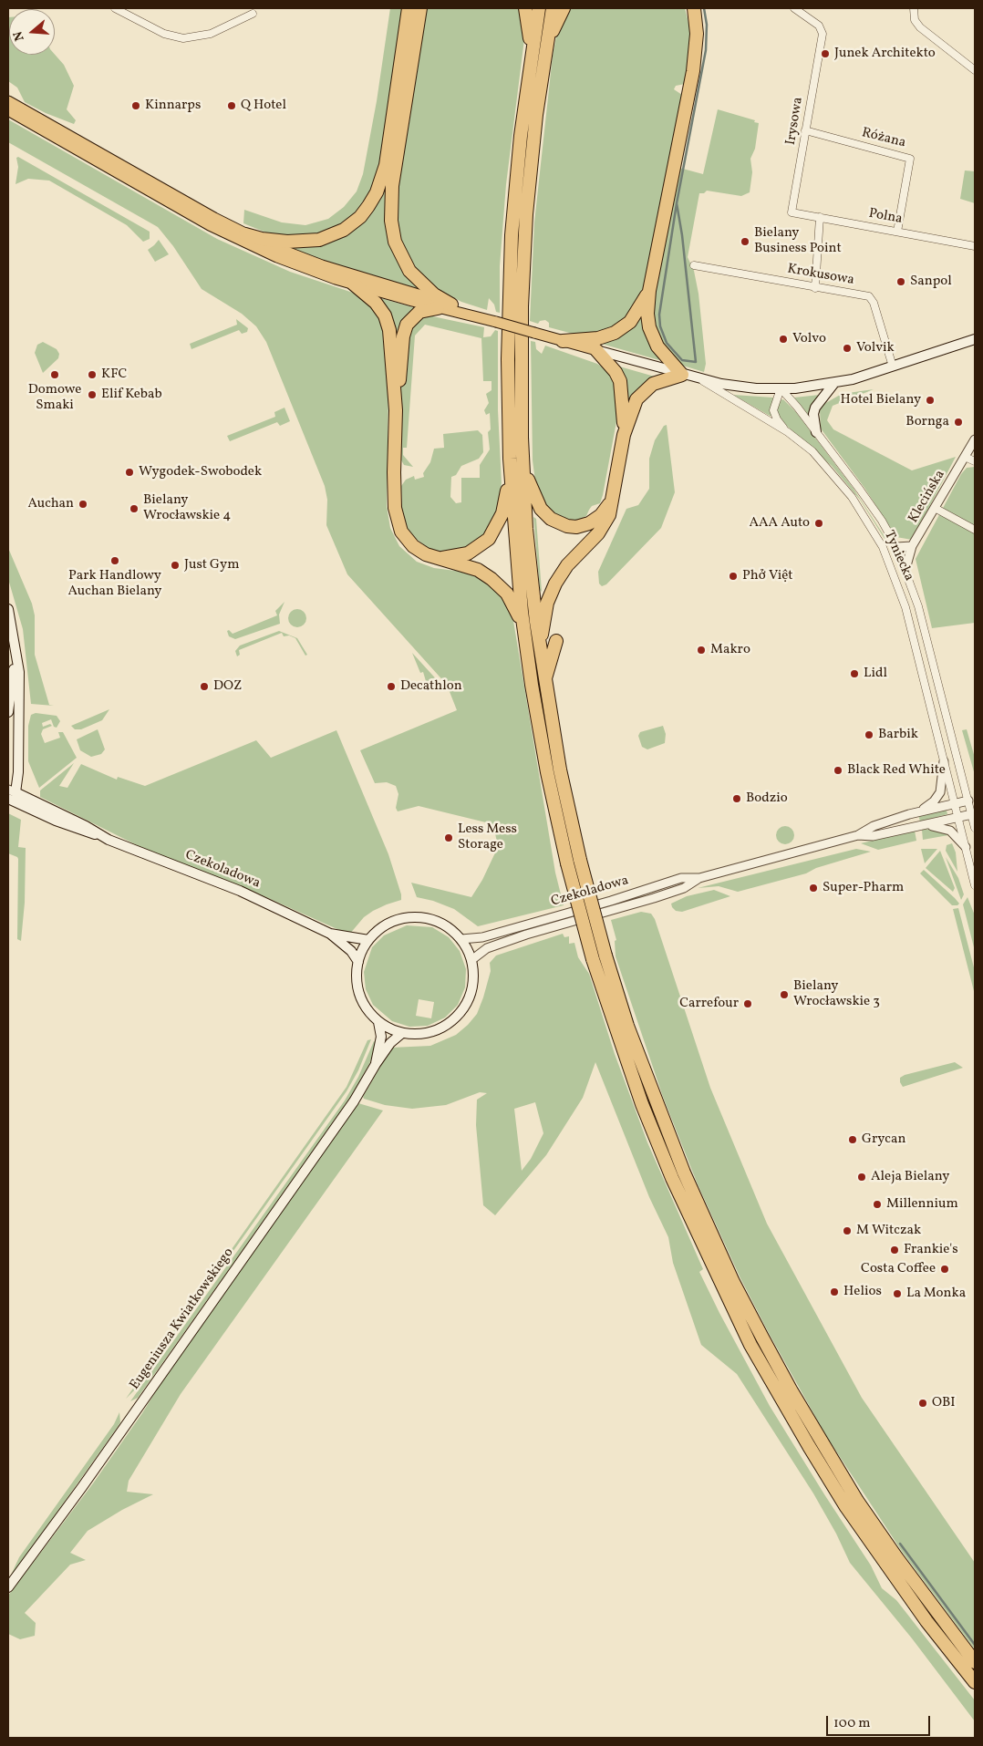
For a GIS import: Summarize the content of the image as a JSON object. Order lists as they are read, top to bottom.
{
  "streets": {
    "main road": ["Czekoladowa", "Eugeniusza Kwiatkowskiego"],
    "street": [
      "Irysowa",
      "Różana",
      "Polna",
      "Krokusowa",
      "Klecińska",
      "Tyniecka"
    ]
  },
  "crossings": [
    ["Irysowa", "Różana"],
    ["Irysowa", "Polna"],
    ["Różana", "Polna"],
    ["Klecińska", "Tyniecka"],
    ["Tyniecka", "Czekoladowa"],
    ["Czekoladowa", "Eugeniusza Kwiatkowskiego"]
  ],
  "places": [
    "Junek Architekto",
    "Kinnarps",
    "Q Hotel",
    "Bielany Business Point",
    "Sanpol",
    "Volvo",
    "Volvik",
    "Domowe Smaki",
    "KFC",
    "Elif Kebab",
    "Hotel Bielany",
    "Bornga",
    "Wygodek-Swobodek",
    "Auchan",
    "Bielany Wrocławskie 4",
    "AAA Auto",
    "Park Handlowy Auchan Bielany",
    "Just Gym",
    "Phở Việt",
    "Makro",
    "Lidl",
    "DOZ",
    "Decathlon",
    "Barbik",
    "Black Red White",
    "Bodzio",
    "Less Mess Storage",
    "Super-Pharm",
    "Bielany Wrocławskie 3",
    "Carrefour",
    "Grycan",
    "Aleja Bielany",
    "Millennium",
    "M Witczak",
    "Frankie's",
    "Costa Coffee",
    "Helios",
    "La Monka",
    "OBI"
  ],
  "scale_bar": "100 m",
  "north": "left"
}
